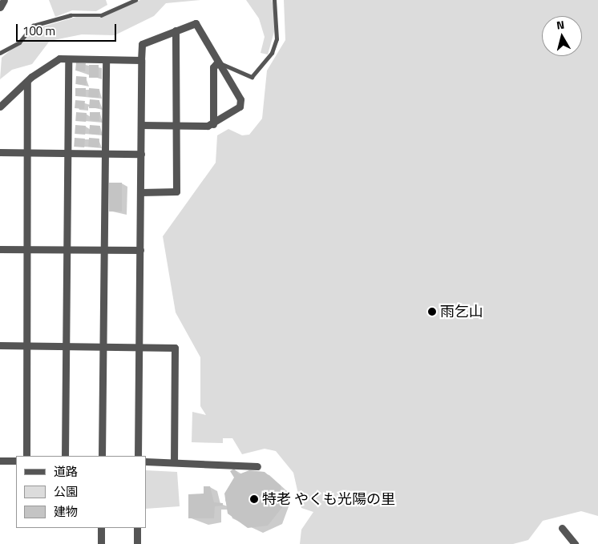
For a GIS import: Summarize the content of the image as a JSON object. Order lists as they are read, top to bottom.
{
  "places": ["雨乞山", "特老 やくも光陽の里"],
  "legend": ["道路", "公園", "建物"],
  "scale_bar": "100 m",
  "north": "top"
}
